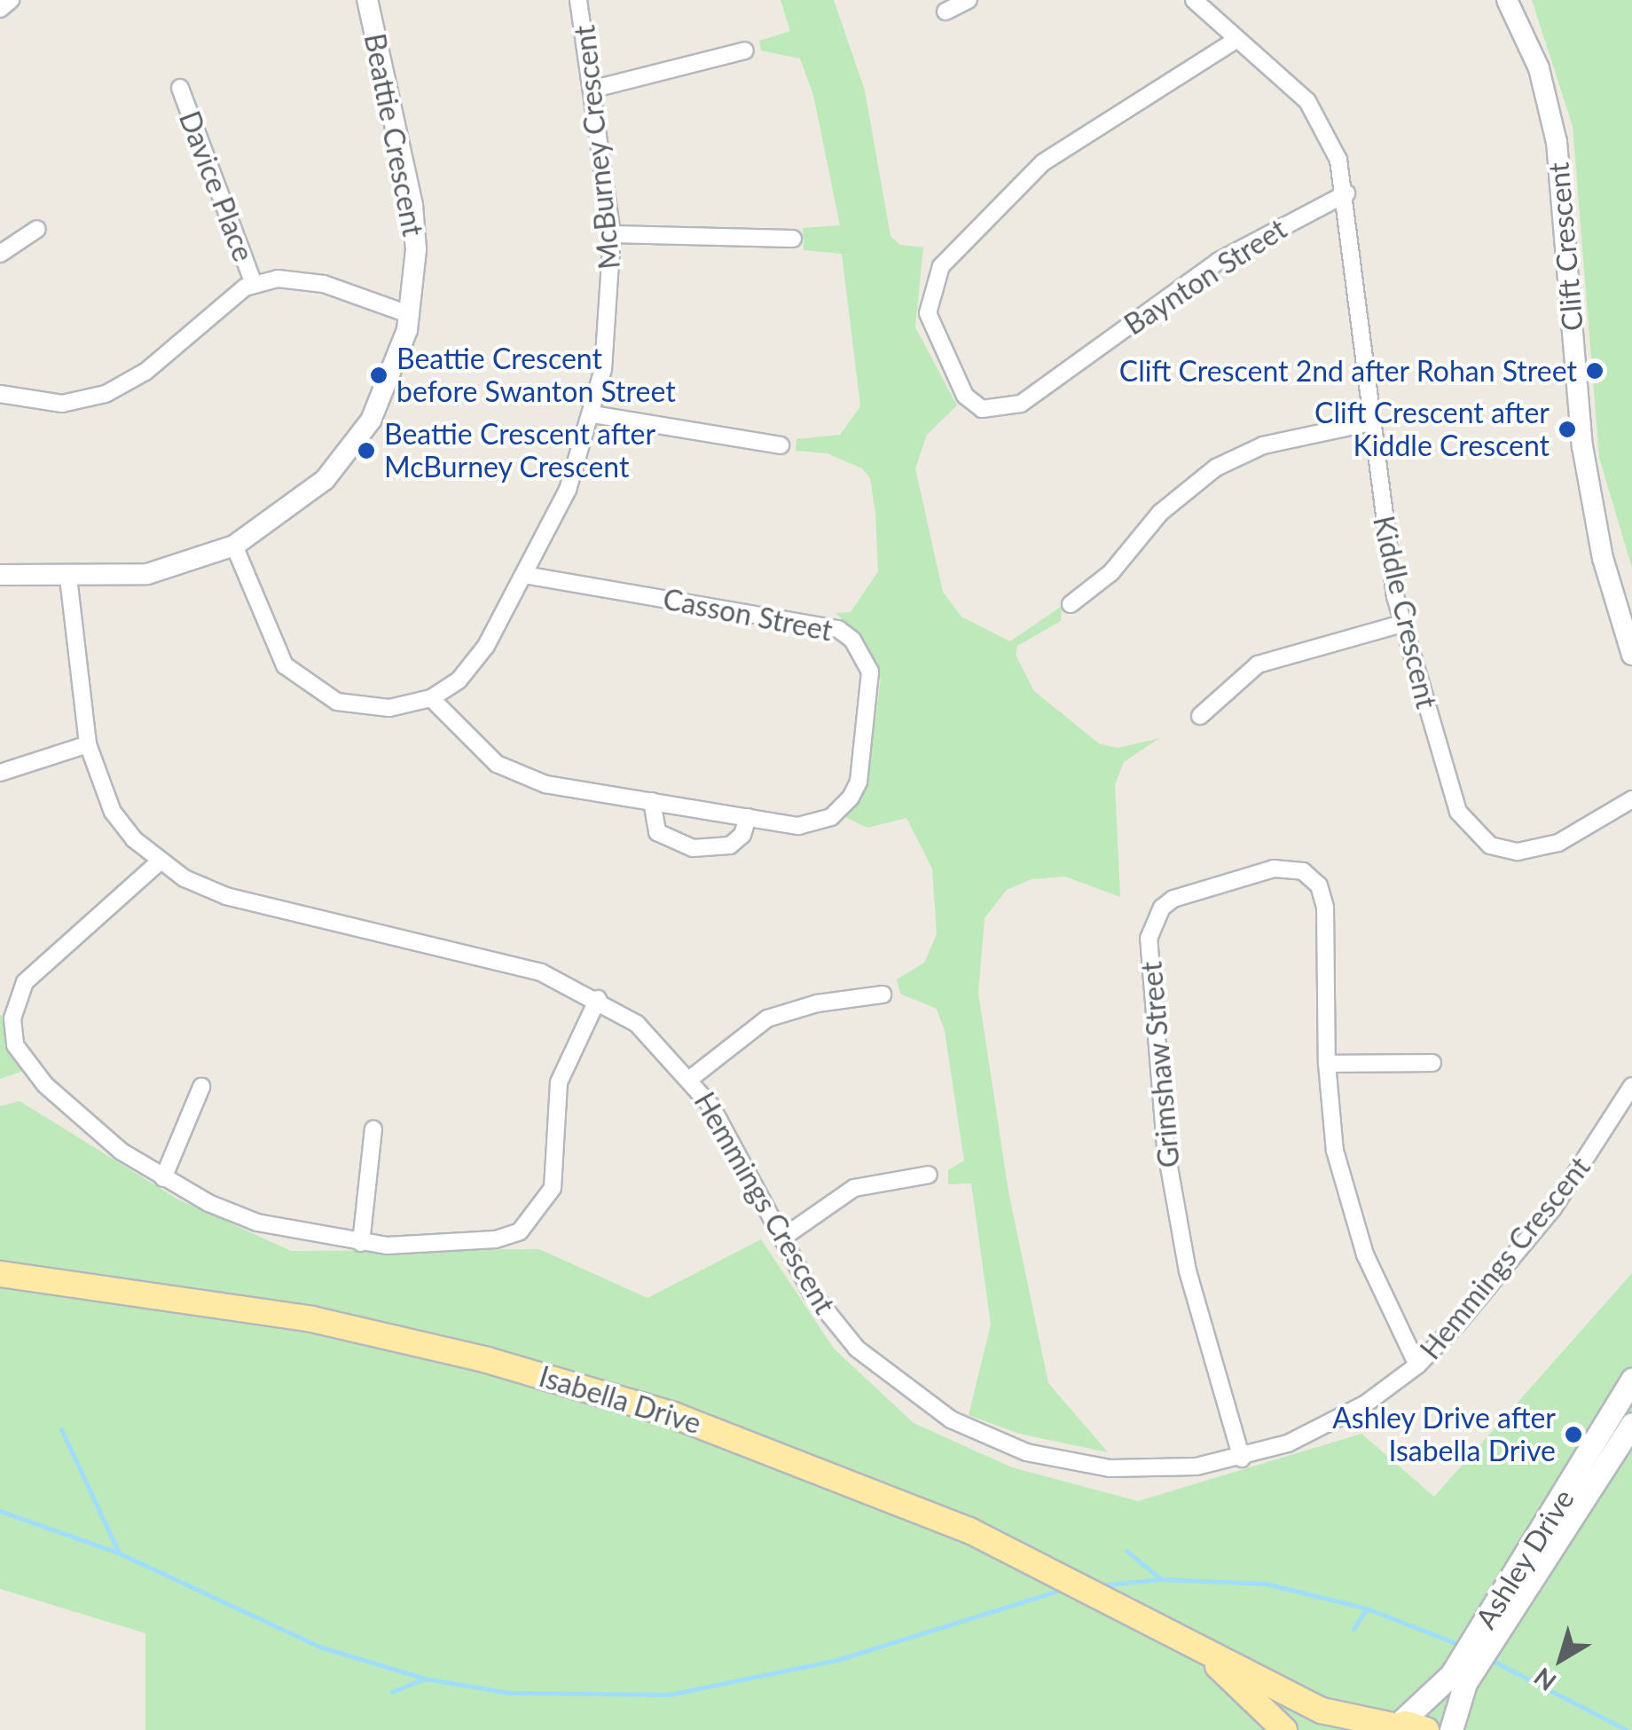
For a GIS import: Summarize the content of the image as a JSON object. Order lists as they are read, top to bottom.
{
  "streets": {
    "main road": ["Isabella Drive", "Ashley Drive"],
    "street": [
      "Beattie Crescent",
      "McBurney Crescent",
      "Davice Place",
      "Clift Crescent",
      "Baynton Street",
      "Kiddle Crescent",
      "Casson Street",
      "Grimshaw Street",
      "Hemmings Crescent"
    ]
  },
  "crossings": [
    ["Beattie Crescent", "Hemmings Crescent"],
    ["McBurney Crescent", "Casson Street"],
    ["Baynton Street", "Kiddle Crescent"],
    ["Grimshaw Street", "Hemmings Crescent"],
    ["Isabella Drive", "Ashley Drive"]
  ],
  "places": [
    "Clift Crescent 2nd after Rohan Street",
    "Beattie Crescent before Swanton Street",
    "Clift Crescent after Kiddle Crescent",
    "Beattie Crescent after McBurney Crescent",
    "Ashley Drive after Isabella Drive"
  ],
  "north": "bottom left"
}
